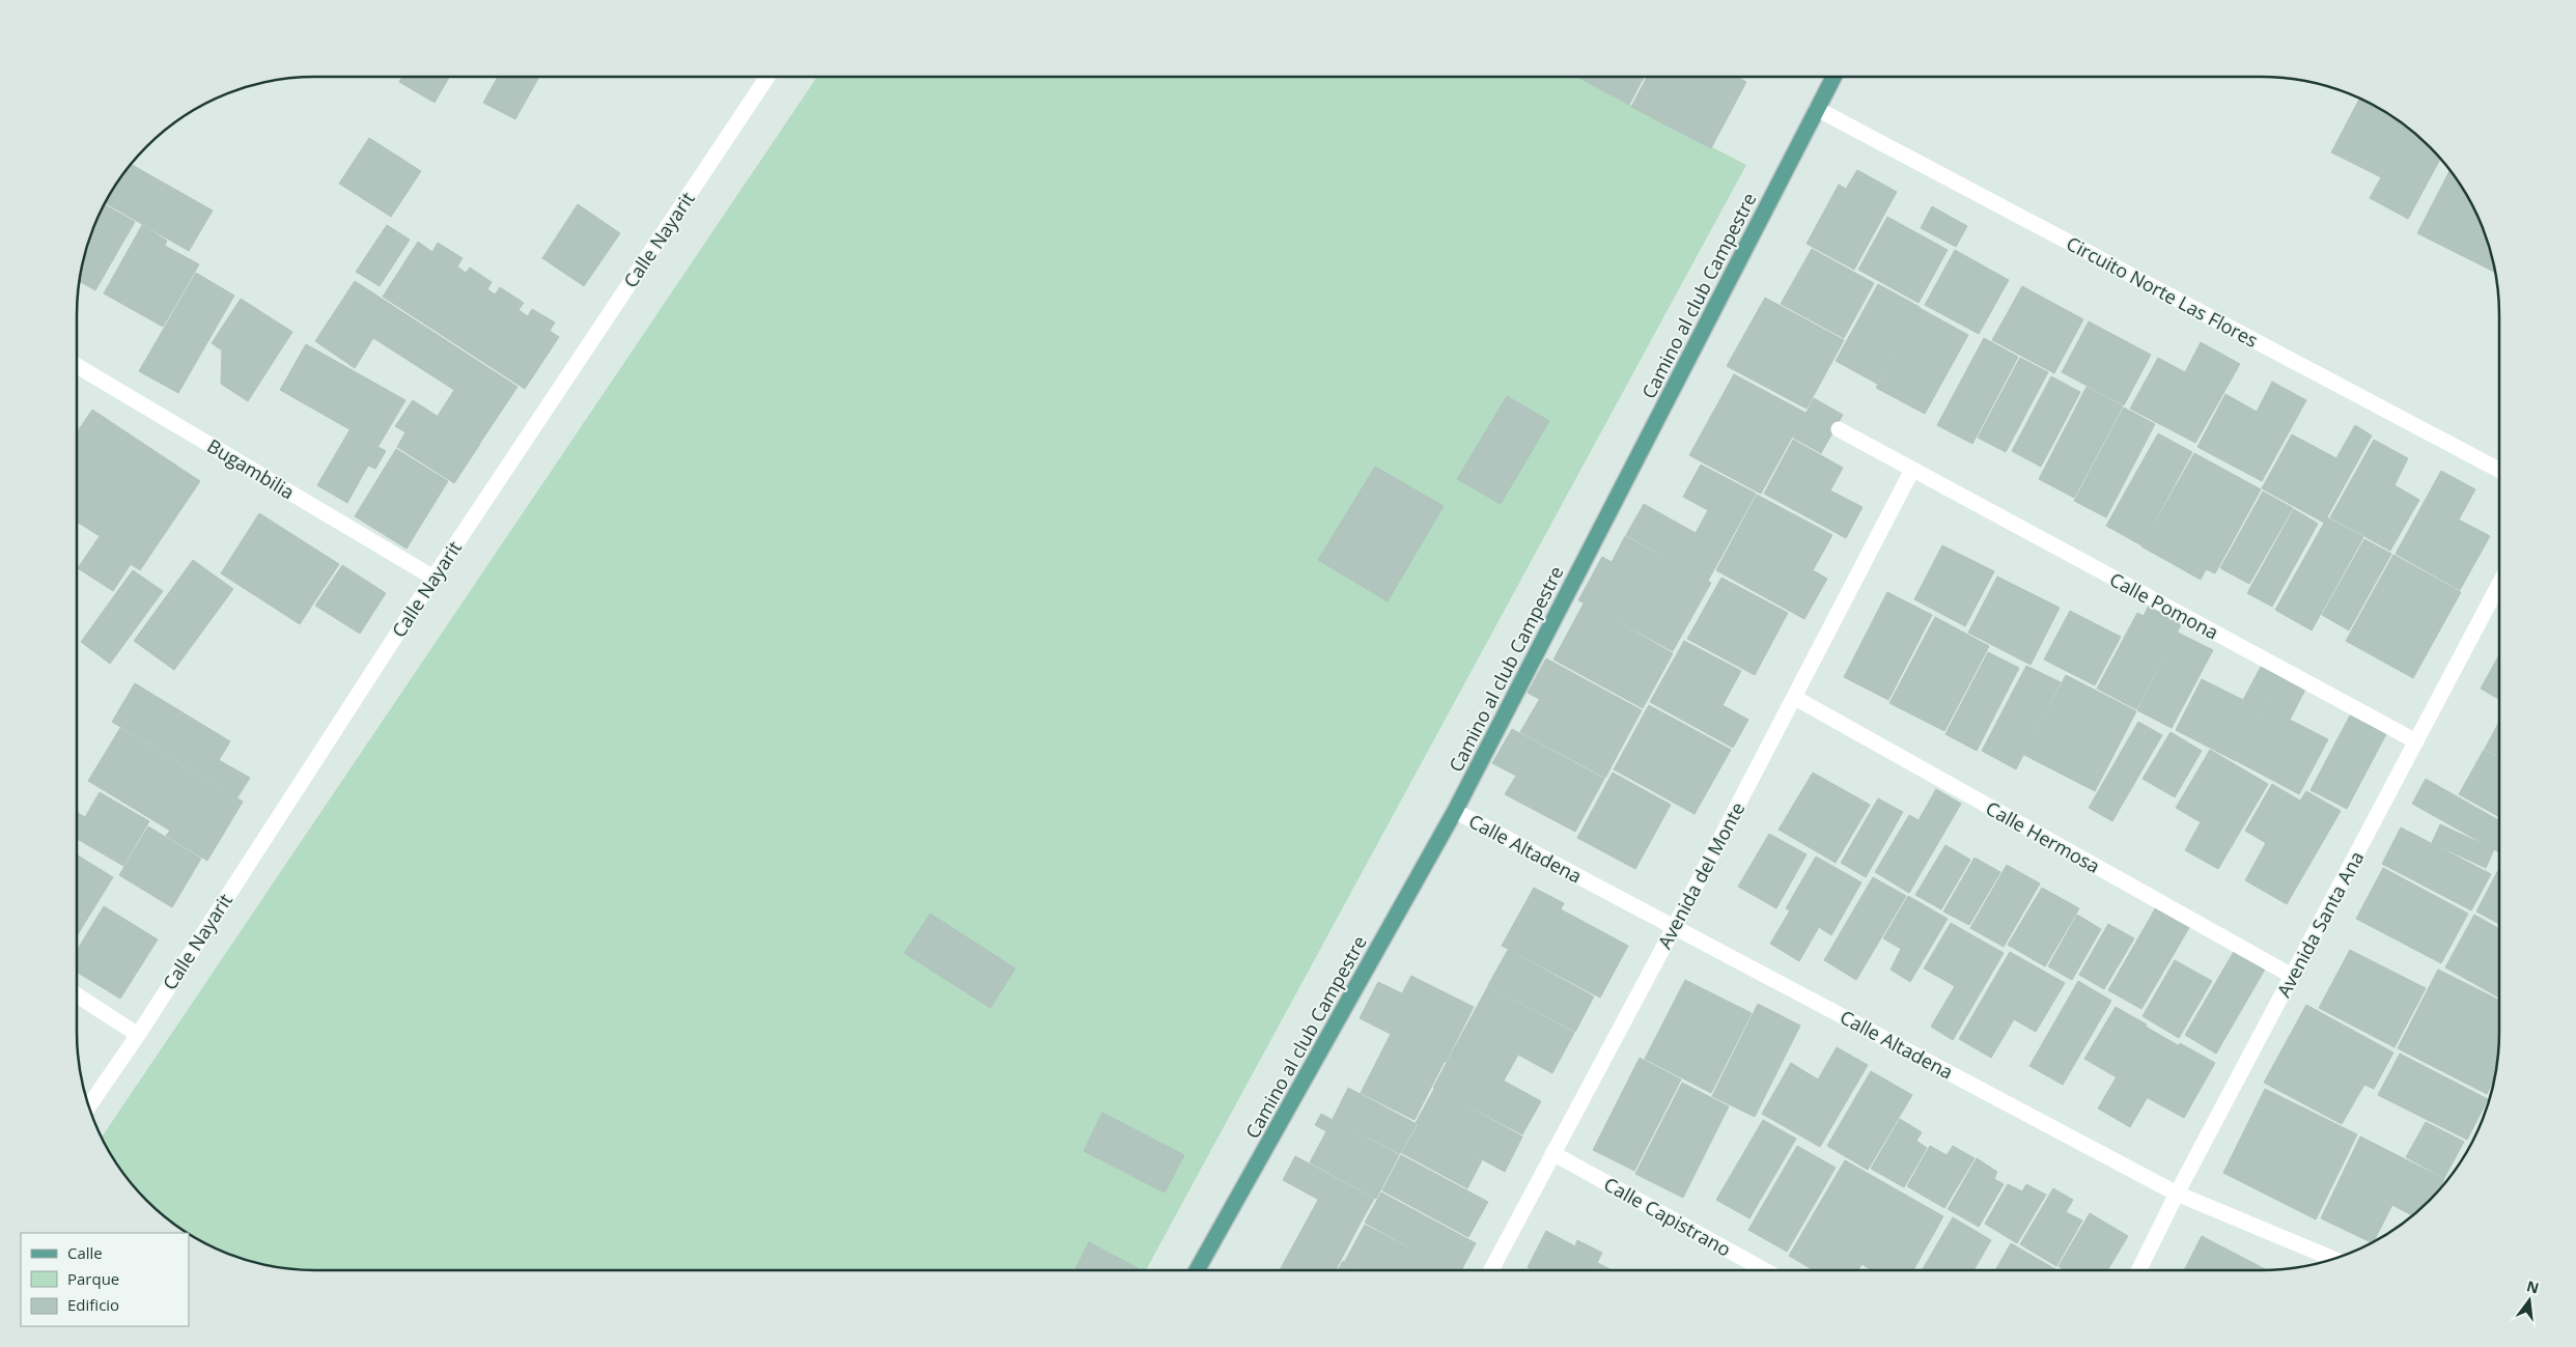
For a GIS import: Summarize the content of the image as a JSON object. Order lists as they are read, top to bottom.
{
  "streets": {
    "main road": ["Camino al club Campestre"],
    "street": [
      "Calle Nayarit",
      "Circuito Norte Las Flores",
      "Bugambilia",
      "Calle Pomona",
      "Calle Hermosa",
      "Calle Altadena",
      "Avenida del Monte",
      "Avenida Santa Ana",
      "Calle Capistrano"
    ]
  },
  "crossings": [
    ["Calle Nayarit", "Bugambilia"],
    ["Circuito Norte Las Flores", "Camino al club Campestre"],
    ["Camino al club Campestre", "Calle Altadena"],
    ["Calle Pomona", "Avenida del Monte"],
    ["Calle Pomona", "Avenida Santa Ana"],
    ["Calle Hermosa", "Avenida del Monte"],
    ["Calle Hermosa", "Avenida Santa Ana"],
    ["Calle Altadena", "Avenida del Monte"],
    ["Calle Altadena", "Avenida Santa Ana"],
    ["Avenida del Monte", "Calle Capistrano"]
  ],
  "legend": ["Calle", "Parque", "Edificio"],
  "north": "top"
}
